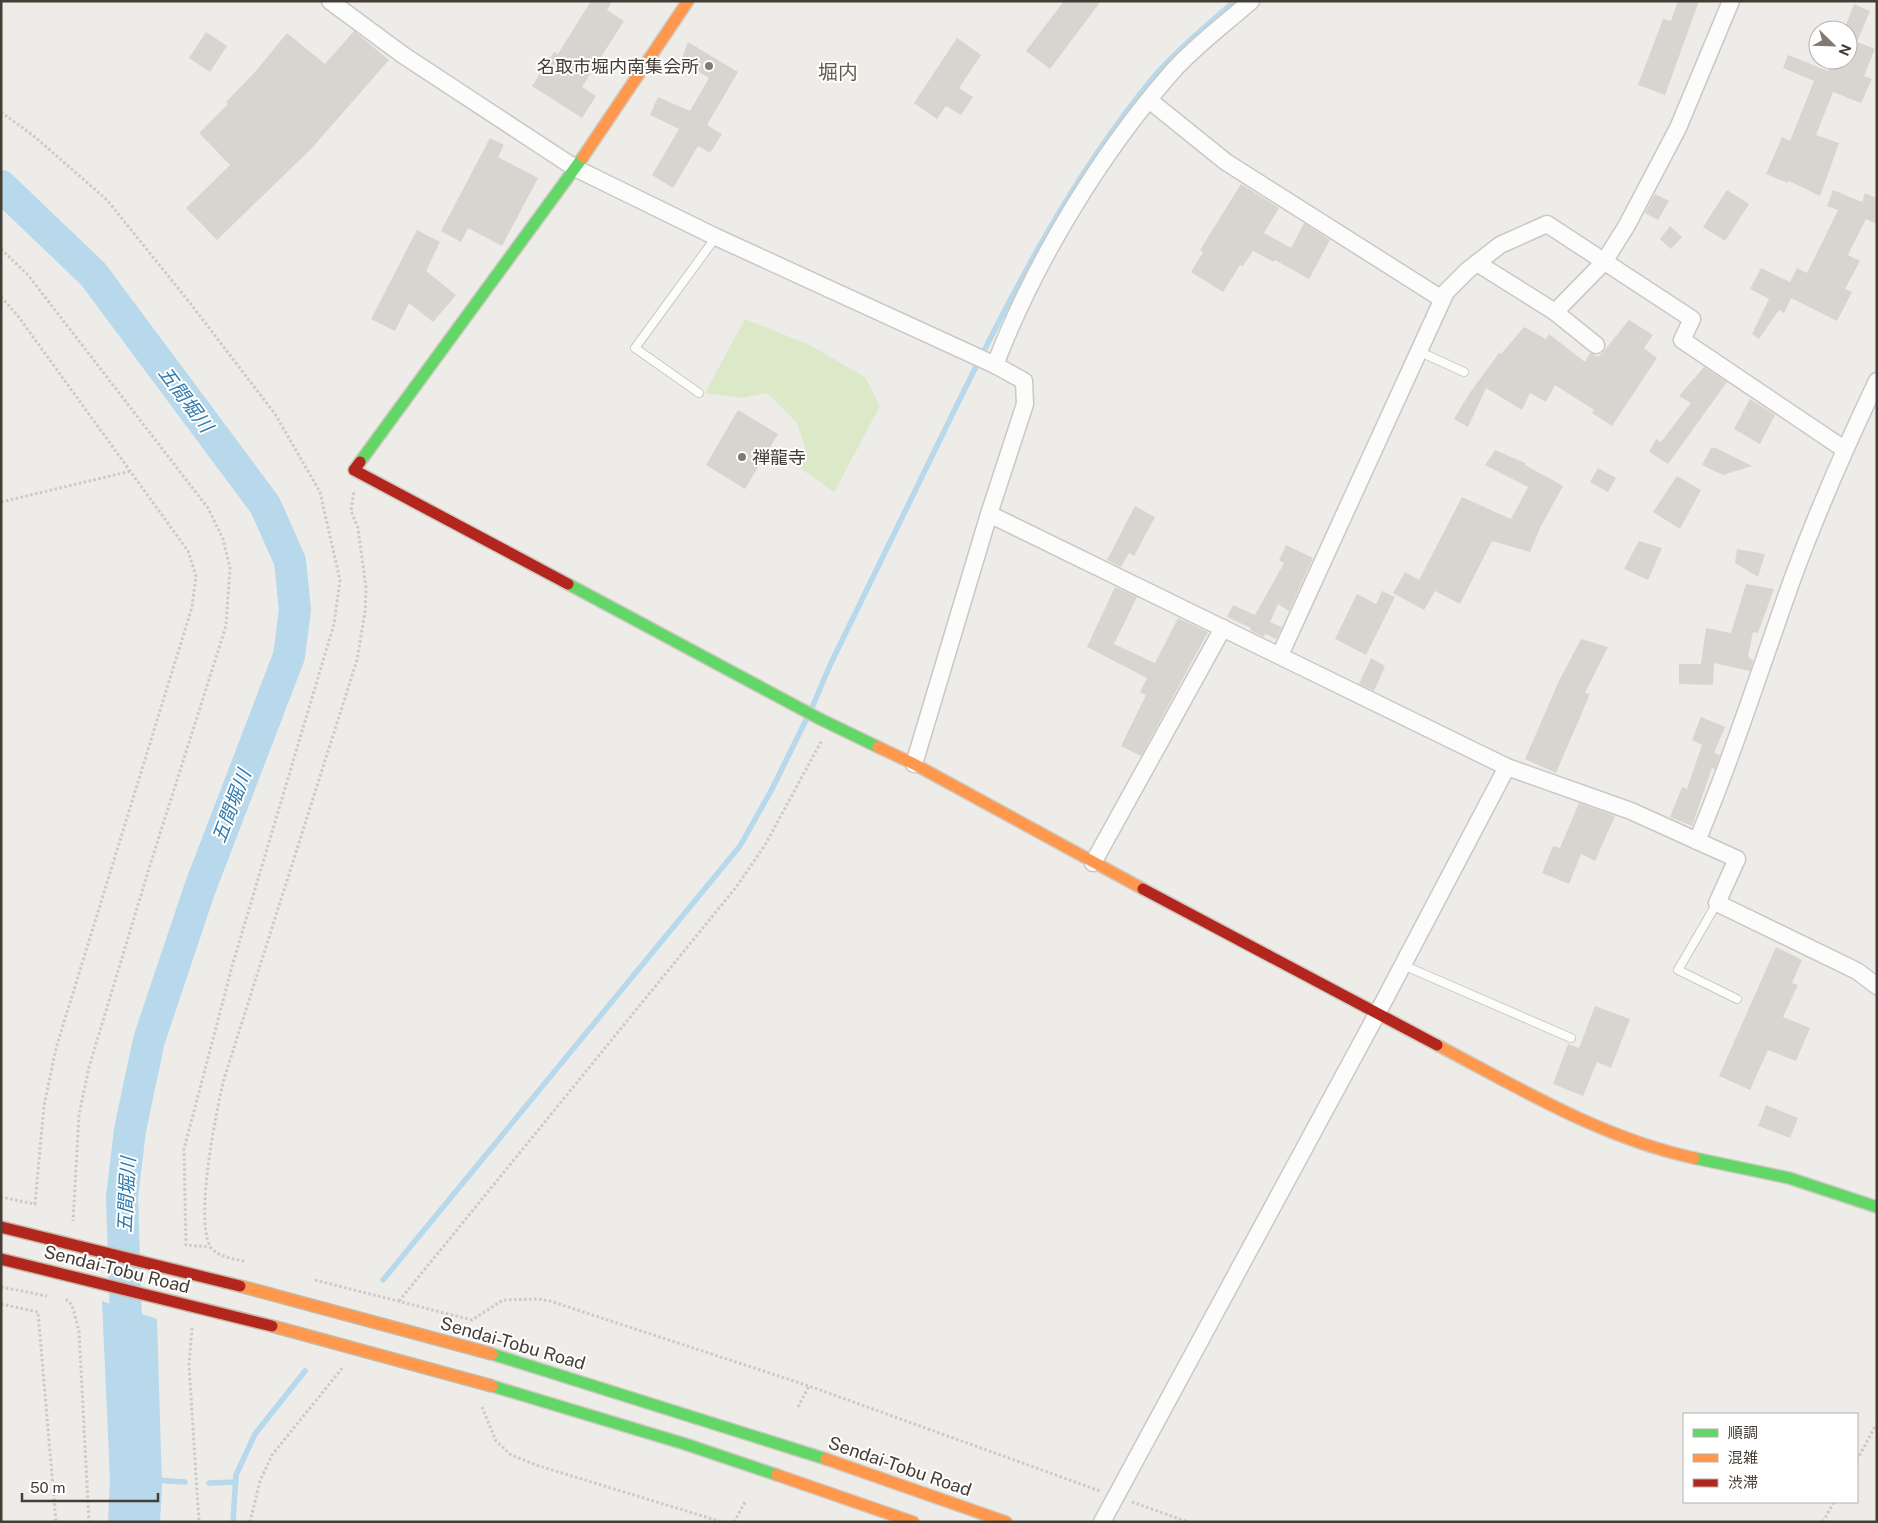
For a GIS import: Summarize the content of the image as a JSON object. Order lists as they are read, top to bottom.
{
  "streets": {
    "main road": ["Sendai-Tobu Road"]
  },
  "districts": ["堀内"],
  "water": ["五間堀川"],
  "places": ["名取市堀内南集会所", "禅龍寺"],
  "legend": ["順調", "混雑", "渋滞"],
  "scale_bar": "50 m",
  "north": "bottom right"
}
